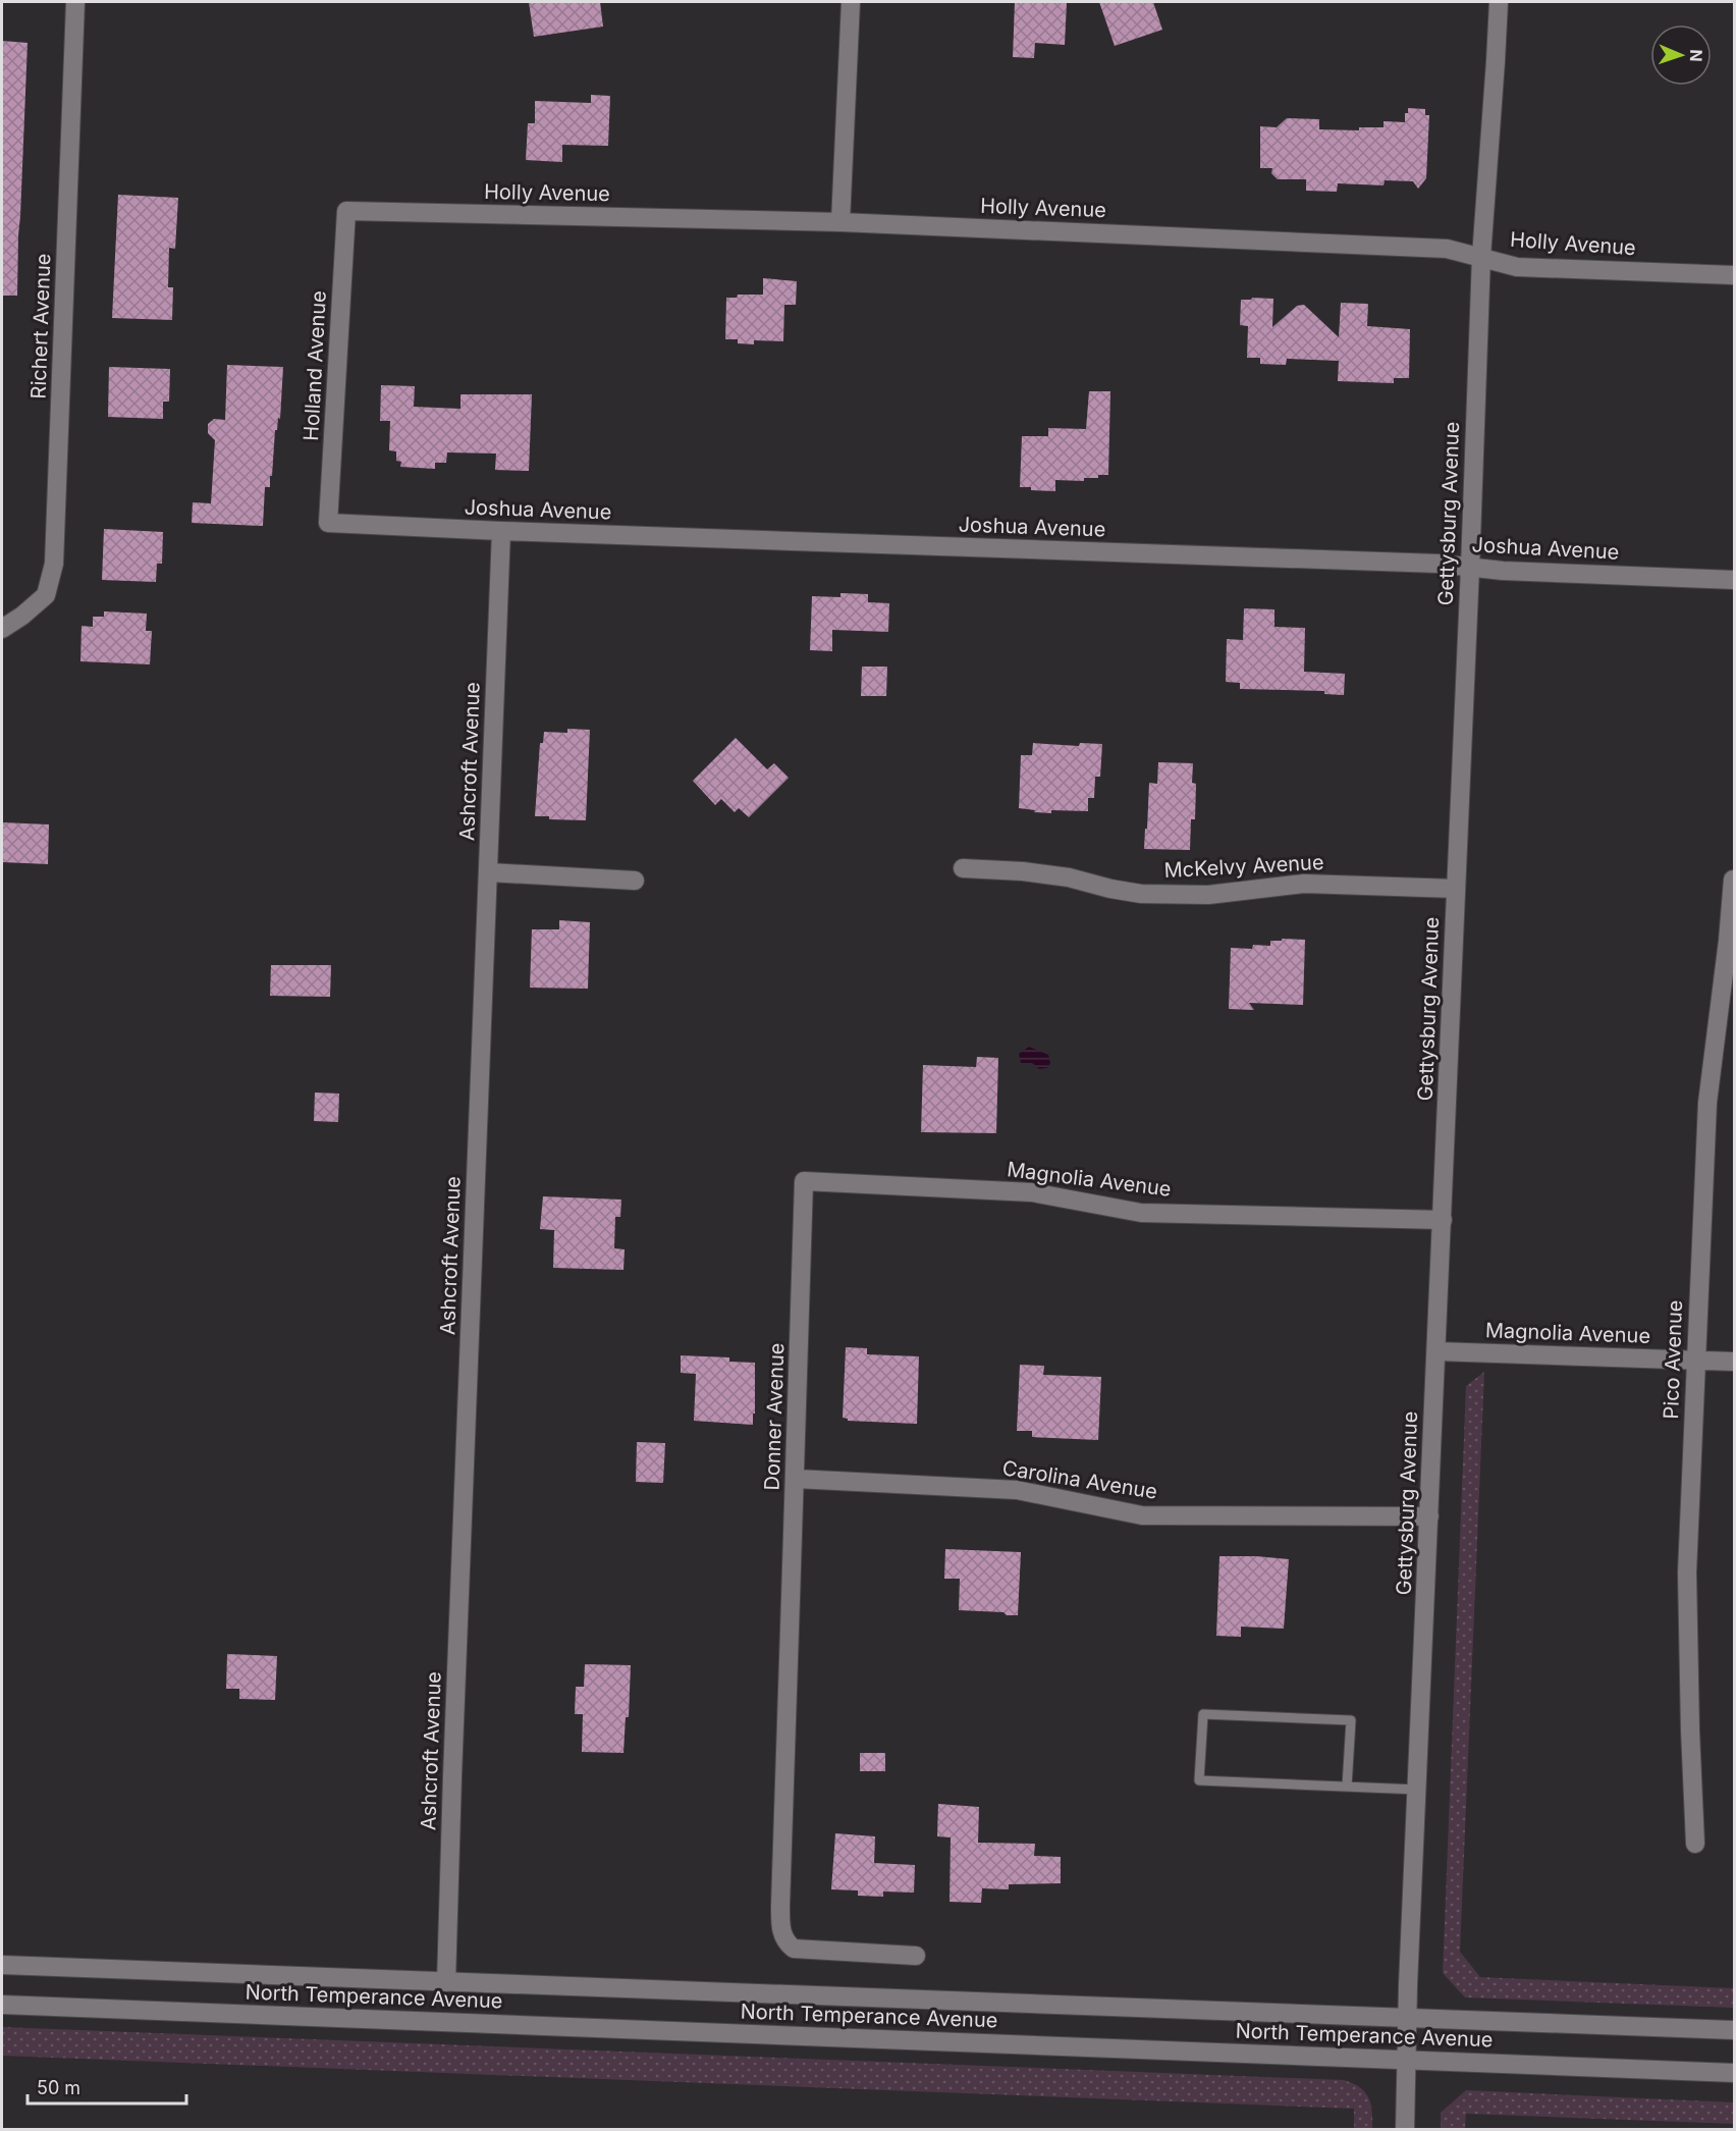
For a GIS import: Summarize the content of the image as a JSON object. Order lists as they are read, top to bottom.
{
  "streets": {
    "street": [
      "Holly Avenue",
      "Richert Avenue",
      "Holland Avenue",
      "Joshua Avenue",
      "Gettysburg Avenue",
      "Ashcroft Avenue",
      "McKelvy Avenue",
      "Magnolia Avenue",
      "Pico Avenue",
      "Donner Avenue",
      "Carolina Avenue",
      "North Temperance Avenue"
    ]
  },
  "crossings": [
    ["Holly Avenue", "Holland Avenue"],
    ["Holly Avenue", "Gettysburg Avenue"],
    ["Holland Avenue", "Joshua Avenue"],
    ["Joshua Avenue", "Gettysburg Avenue"],
    ["Joshua Avenue", "Ashcroft Avenue"],
    ["Gettysburg Avenue", "McKelvy Avenue"],
    ["Gettysburg Avenue", "Magnolia Avenue"],
    ["Gettysburg Avenue", "Carolina Avenue"],
    ["Gettysburg Avenue", "North Temperance Avenue"],
    ["Ashcroft Avenue", "North Temperance Avenue"],
    ["Magnolia Avenue", "Pico Avenue"],
    ["Magnolia Avenue", "Donner Avenue"],
    ["Donner Avenue", "Carolina Avenue"]
  ],
  "scale_bar": "50 m",
  "north": "right"
}
